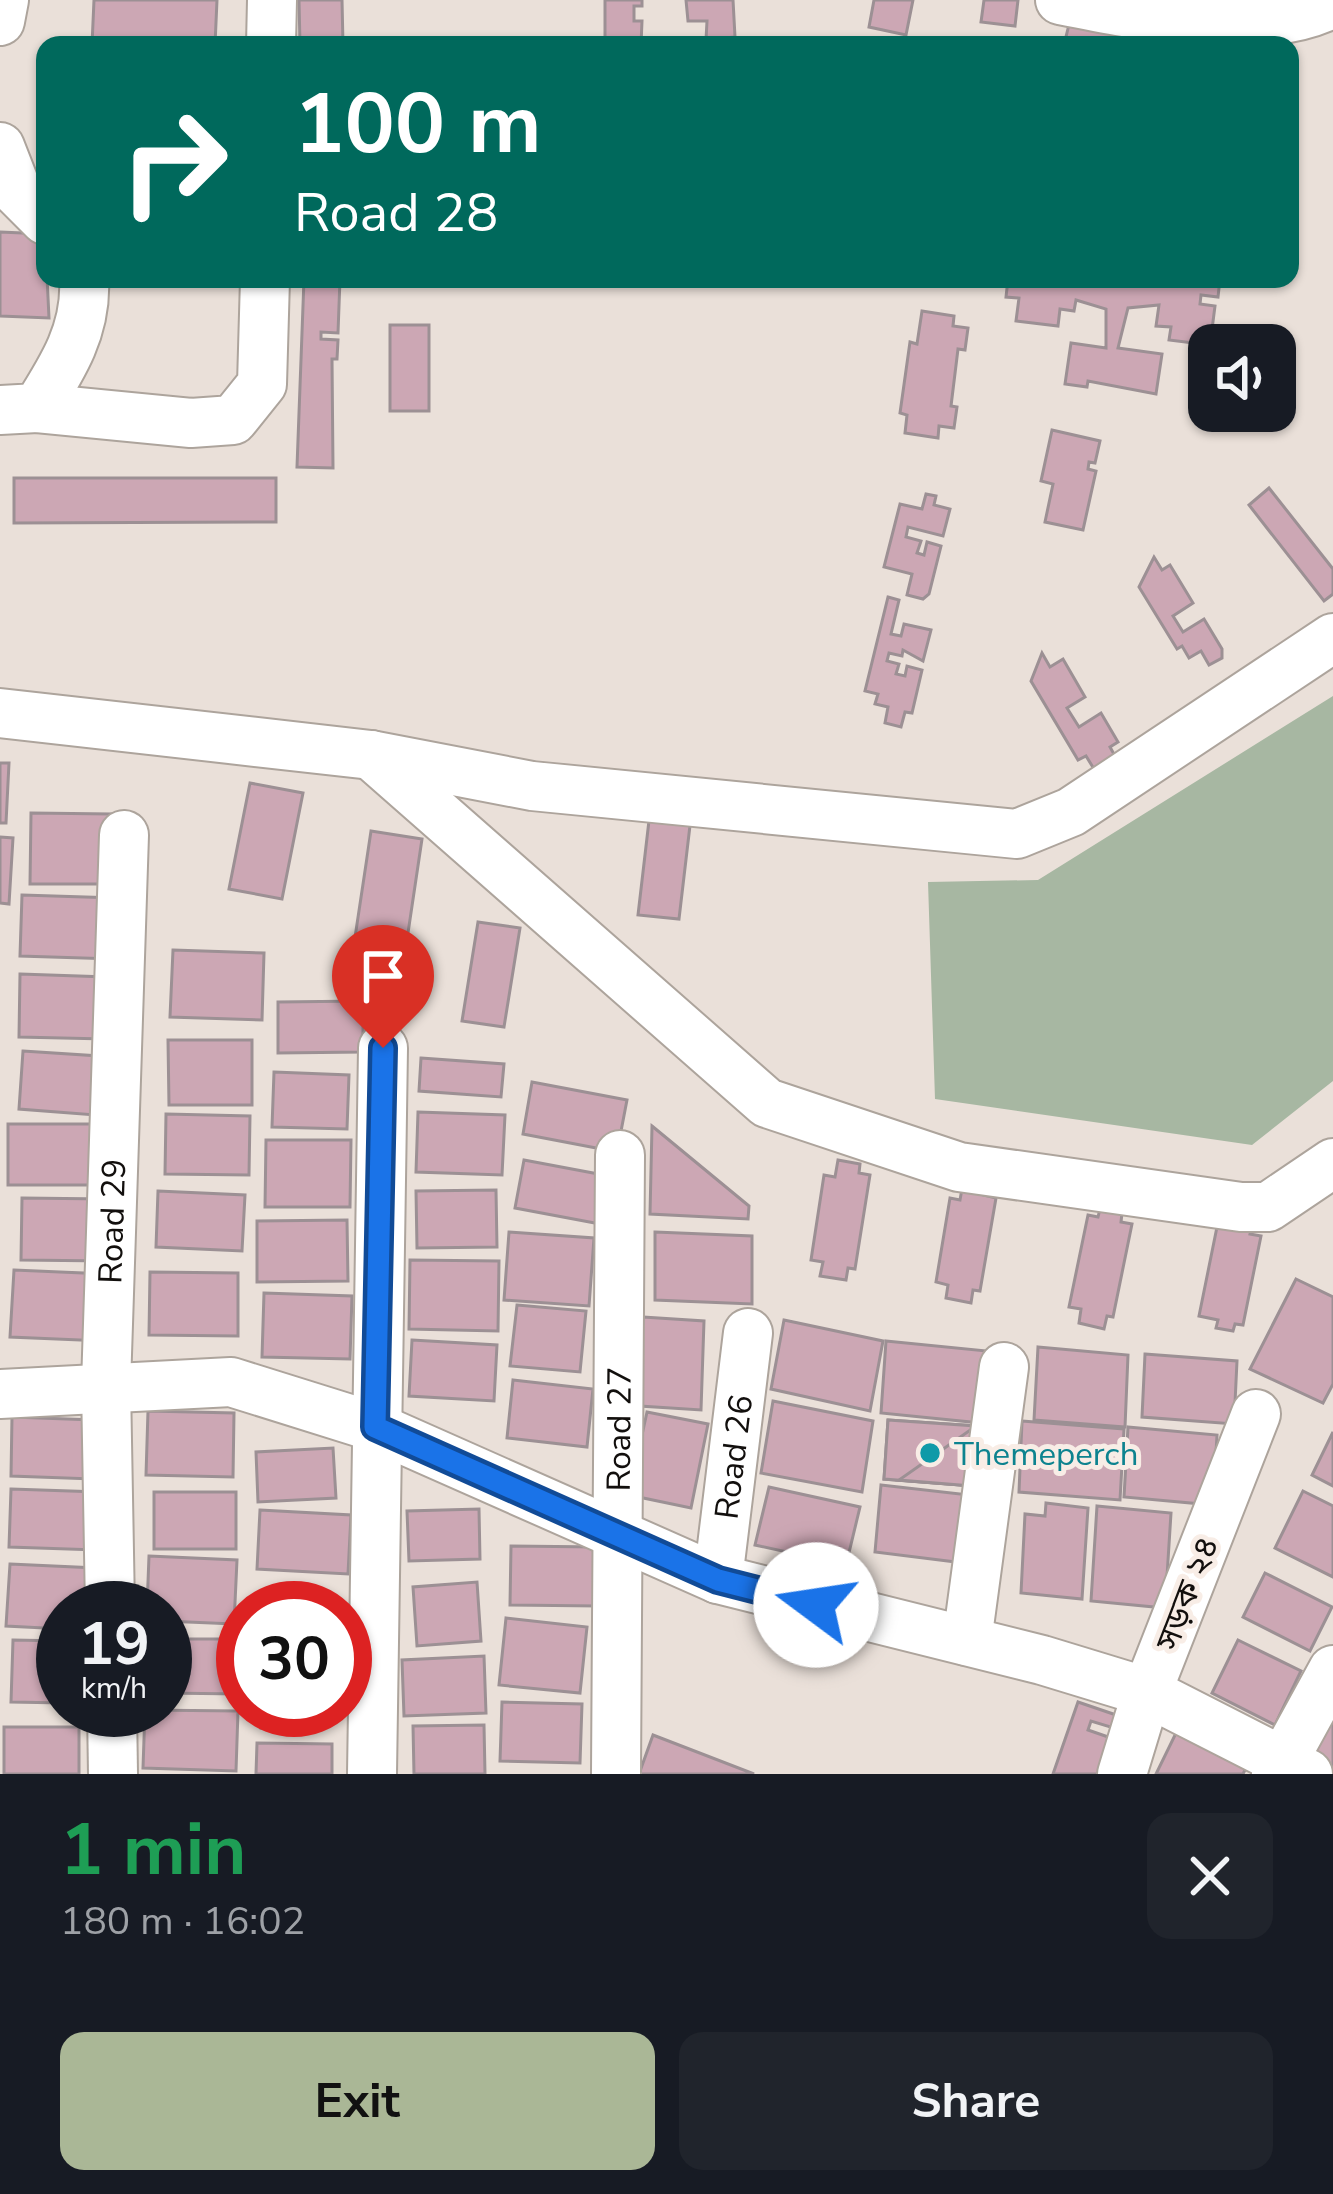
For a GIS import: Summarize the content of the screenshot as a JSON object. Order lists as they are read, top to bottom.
{
  "streets": {
    "street": [
      "Road 29",
      "Road 27",
      "Road 26",
      "সড়ক ২৪"
    ]
  },
  "places": ["Themeperch"],
  "page": {
    "turn": ["100 m", "Road 28"],
    "speed": "19 km/h",
    "limit": "30",
    "heading": ["1 min", "180 m · 16:02"],
    "buttons": ["Exit", "Share"]
  }
}
